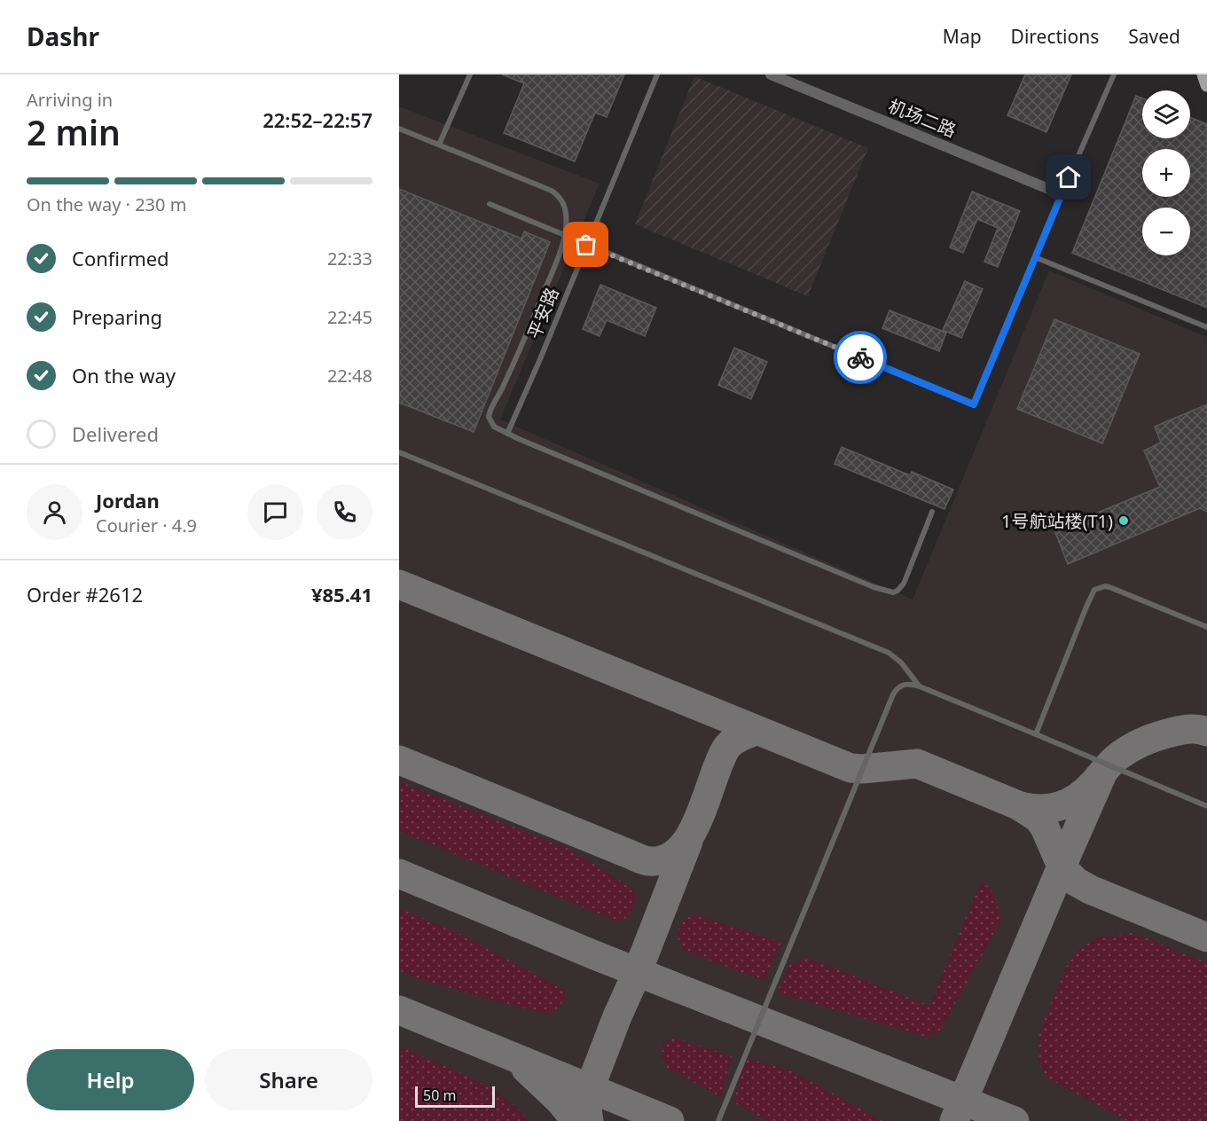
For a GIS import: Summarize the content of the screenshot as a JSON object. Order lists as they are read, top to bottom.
{
  "streets": {
    "street": ["机场二路"],
    "lane": ["平安路"]
  },
  "places": ["1号航站楼(T1)"],
  "scale_bar": "50 m",
  "page": {
    "header": "Dashr",
    "nav": ["Map", "Directions", "Saved"],
    "heading": ["2 min", "Arriving in", "22:52–22:57"],
    "panel": [
      "Jordan",
      "Courier · 4.9",
      "Order #2612",
      "¥85.41"
    ],
    "map_buttons": ["+", "−"],
    "bar": "On the way · 230 m",
    "list": [
      ["Confirmed", "22:33"],
      ["Preparing", "22:45"],
      ["On the way", "22:48"],
      "Delivered"
    ],
    "buttons": ["Help", "Share"],
    "scale": "50 m"
  }
}
